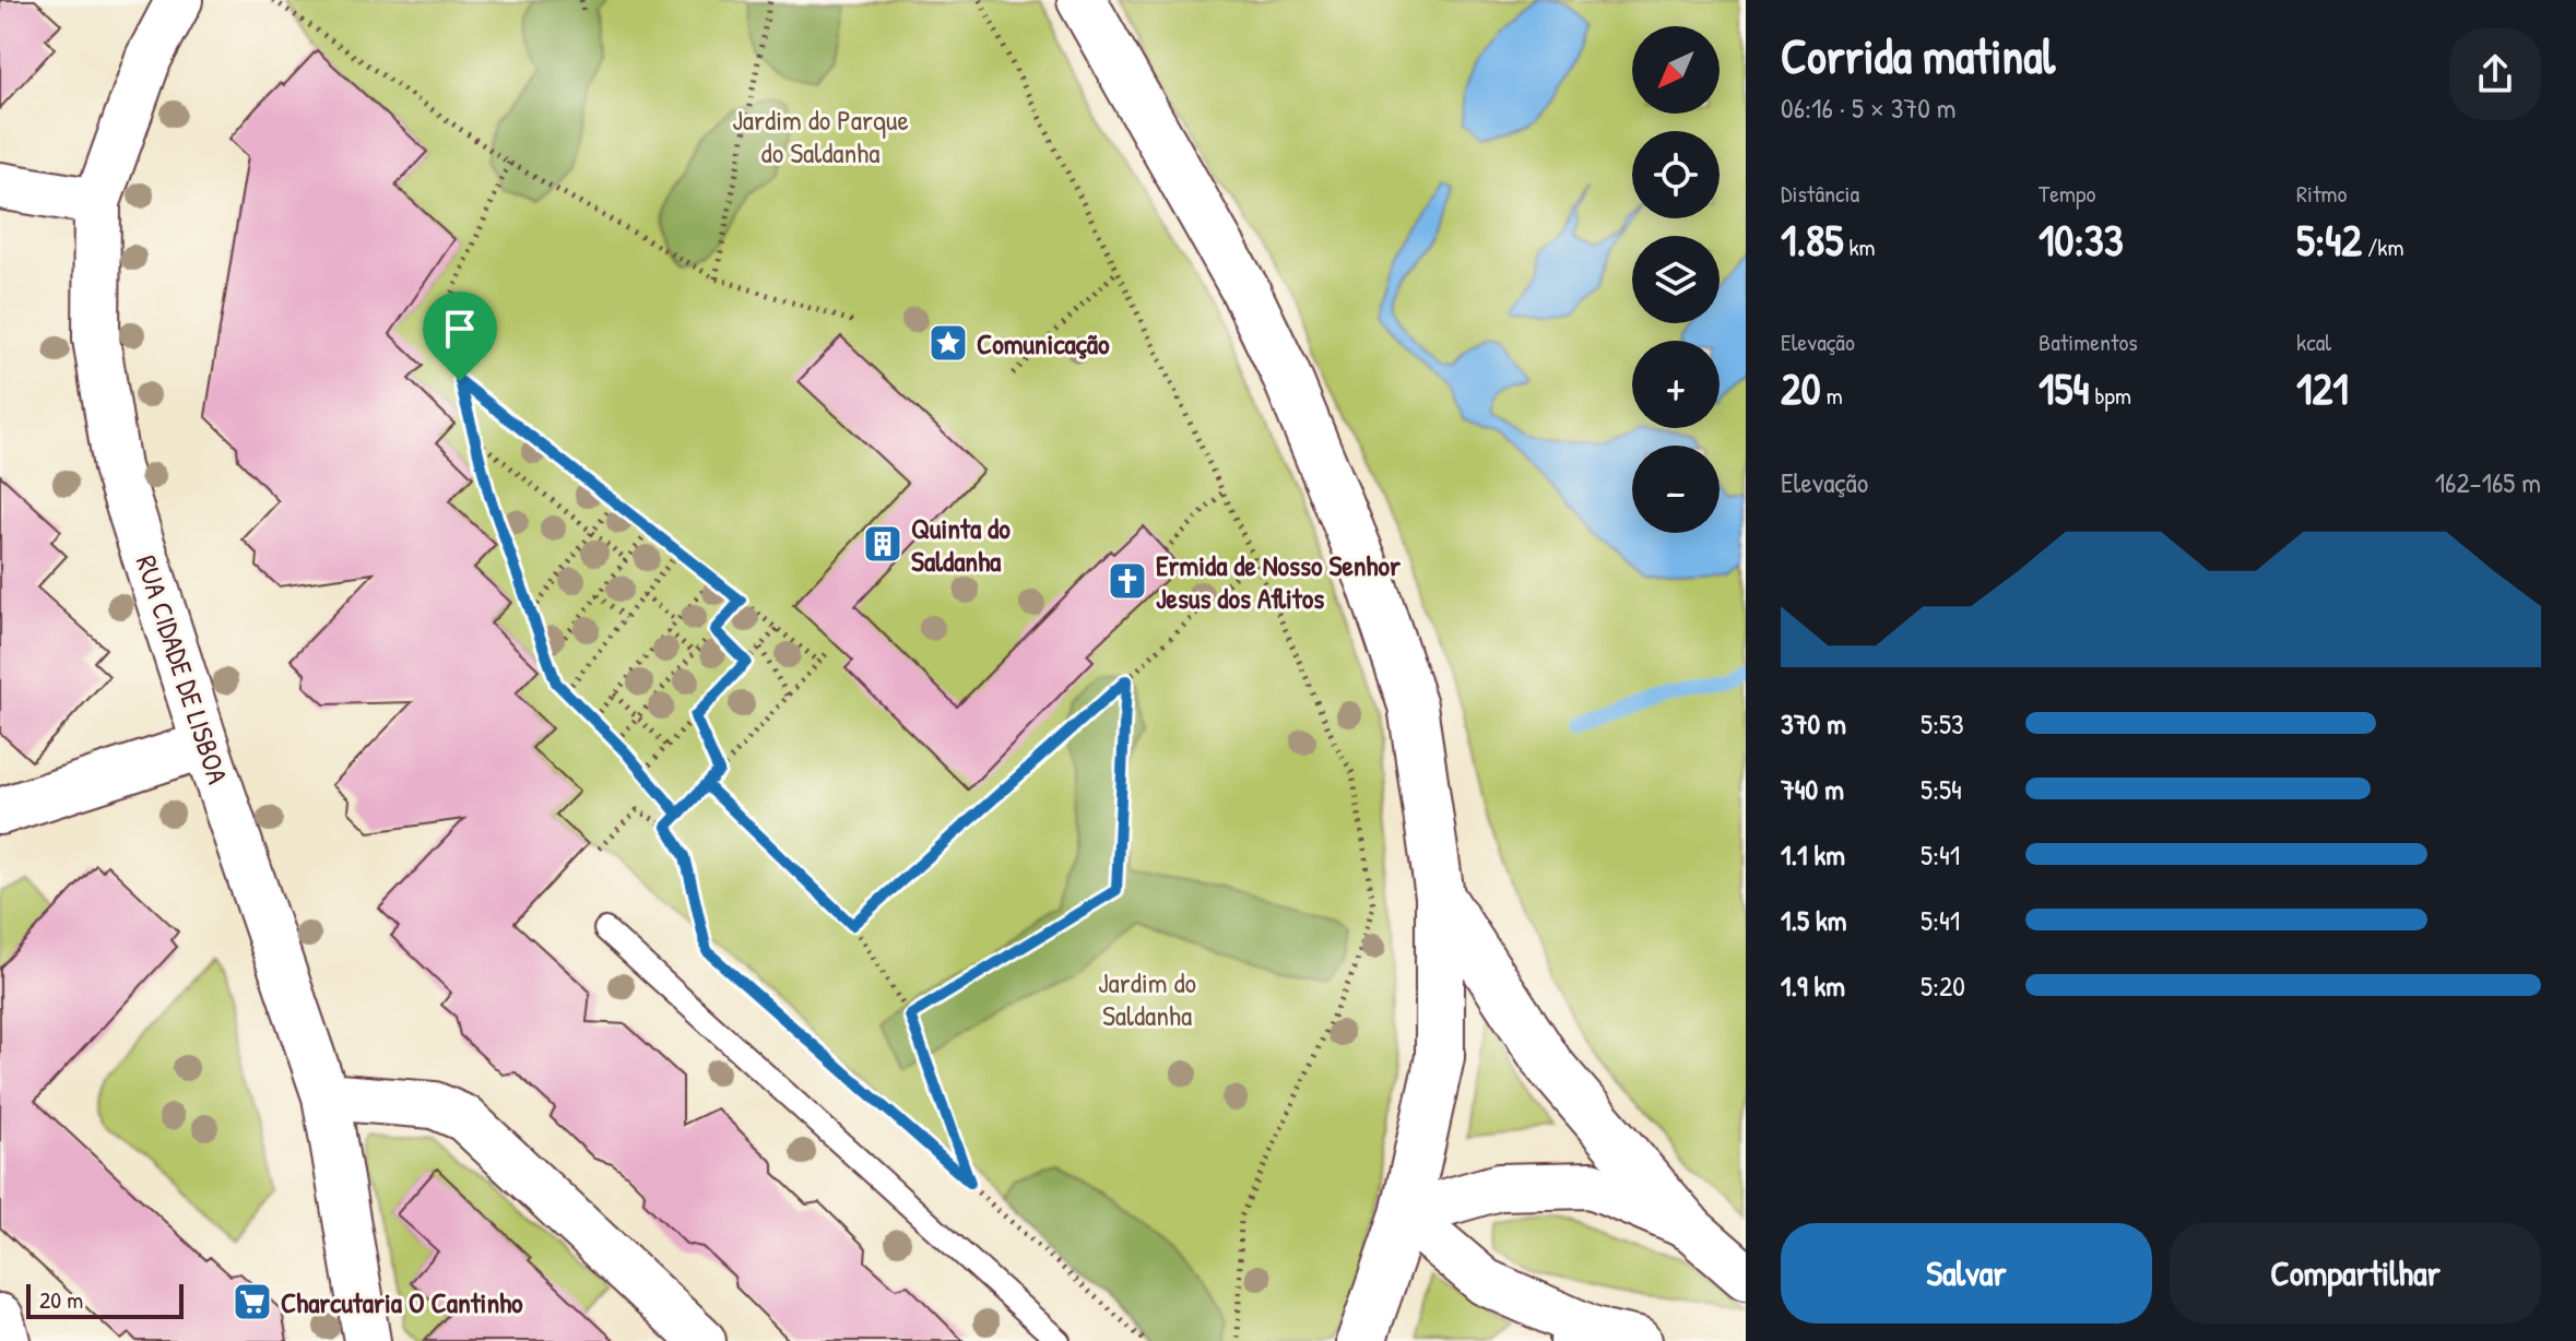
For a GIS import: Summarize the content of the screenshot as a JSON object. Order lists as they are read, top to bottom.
{
  "streets": {
    "street": ["RUA CIDADE DE LISBOA"]
  },
  "parks": ["Jardim do Parque do Saldanha", "Jardim do Saldanha"],
  "places": {
    "place": ["Comunicação"],
    "building": ["Quinta do Saldanha"],
    "church": ["Ermida de Nosso Senhor Jesus dos Aflitos"],
    "supermarket": ["Charcutaria O Cantinho"]
  },
  "scale_bar": "20 m",
  "north": "bottom left",
  "page": {
    "heading": ["Corrida matinal", "06:16 · 5 × 370 m"],
    "map_buttons": ["+", "−"],
    "stats": [
      ["Distância", "1.85 km"],
      ["Tempo", "10:33"],
      ["Ritmo", "5:42 /km"],
      ["Elevação", "20 m"],
      ["Batimentos", "154 bpm"],
      ["kcal", "121"]
    ],
    "chart": ["Elevação", "162–165 m"],
    "list": [
      {
        "name": "370 m",
        "note": "5:53"
      },
      {
        "name": "740 m",
        "note": "5:54"
      },
      {
        "name": "1.1 km",
        "note": "5:41"
      },
      {
        "name": "1.5 km",
        "note": "5:41"
      },
      {
        "name": "1.9 km",
        "note": "5:20"
      }
    ],
    "buttons": ["Salvar", "Compartilhar"],
    "scale": "20 m"
  }
}
